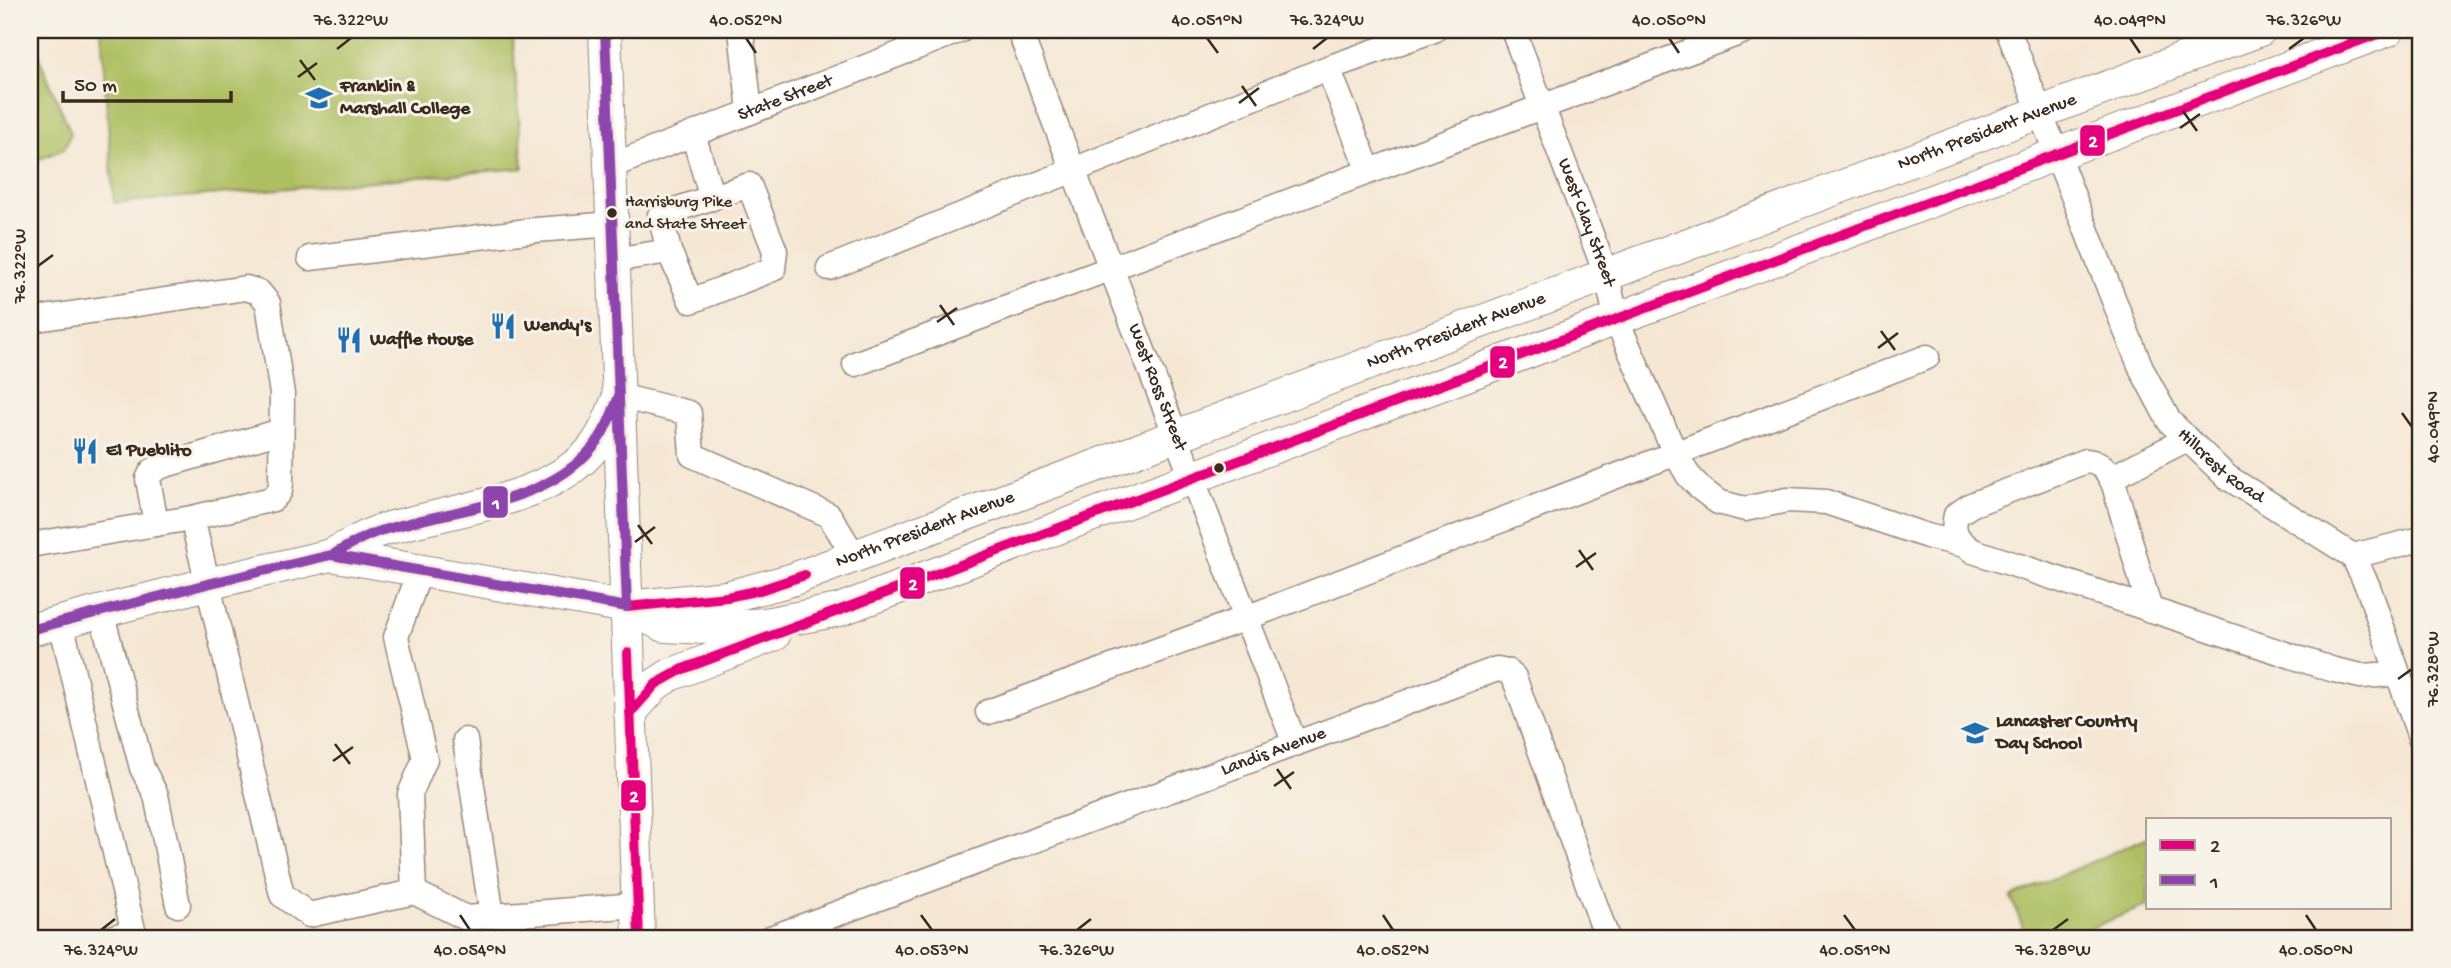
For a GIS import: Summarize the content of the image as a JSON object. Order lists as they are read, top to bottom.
{
  "streets": {
    "main road": ["North President Avenue"],
    "street": [
      "State Street",
      "West Clay Street",
      "West Ross Street",
      "Hillcrest Road",
      "Landis Avenue"
    ]
  },
  "crossings": [
    ["North President Avenue", "West Clay Street"],
    ["North President Avenue", "West Ross Street"],
    ["North President Avenue", "Hillcrest Road"],
    ["West Ross Street", "Landis Avenue"]
  ],
  "places": {
    "school or university": ["Franklin & Marshall College", "Lancaster Country Day School"],
    "other": ["Harrisburg Pike and State Street"],
    "restaurant": ["Wendy's", "Waffle House", "El Pueblito"]
  },
  "lines": ["transit line 2", "transit line 1"],
  "legend": ["2", "1"],
  "scale_bar": "50 m",
  "coordinates": [
    "76.322°W",
    "40.052°N",
    "40.051°N",
    "76.324°W",
    "40.050°N",
    "40.049°N",
    "76.326°W",
    "76.328°W",
    "40.054°N",
    "40.053°N"
  ]
}
